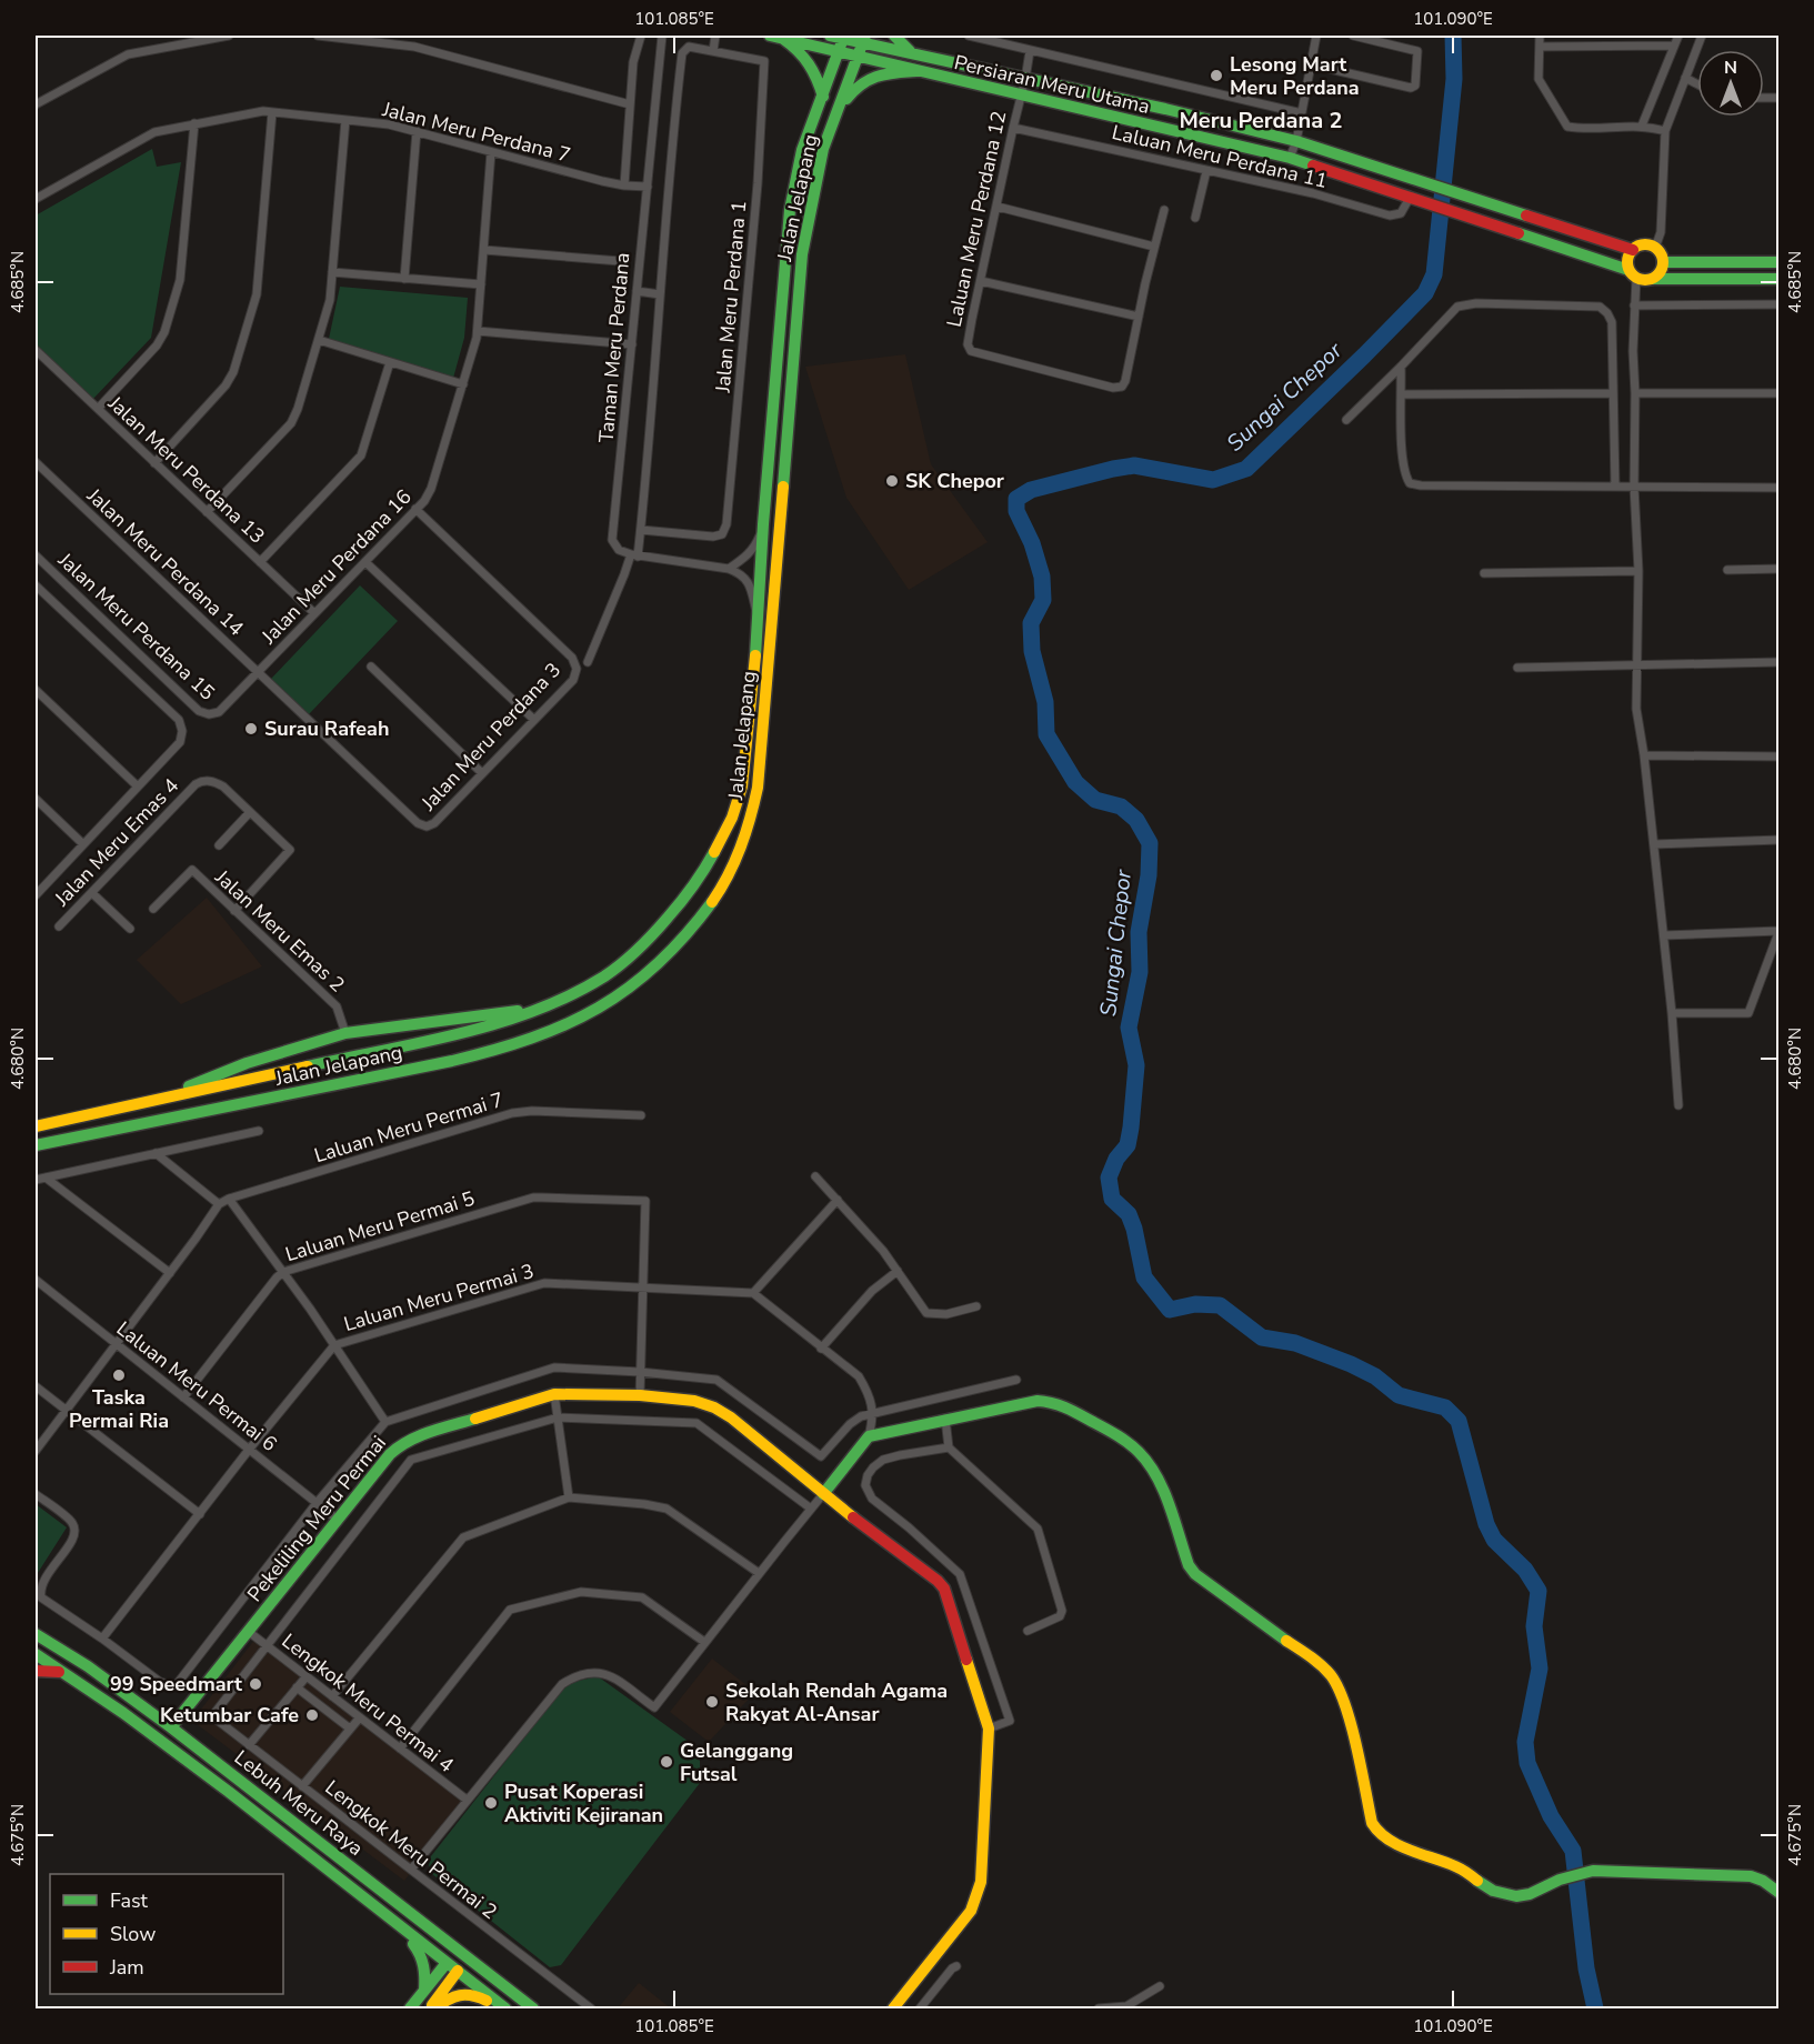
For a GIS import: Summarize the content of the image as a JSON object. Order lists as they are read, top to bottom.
{
  "streets": {
    "main road": [
      "Persiaran Meru Utama",
      "Jalan Jelapang",
      "Pekeliling Meru Permai",
      "Lebuh Meru Raya"
    ],
    "street": [
      "Jalan Meru Perdana 7",
      "Laluan Meru Perdana 11",
      "Laluan Meru Perdana 12",
      "Jalan Meru Perdana 1",
      "Taman Meru Perdana",
      "Jalan Meru Perdana 13",
      "Jalan Meru Perdana 14",
      "Jalan Meru Perdana 16",
      "Jalan Meru Perdana 15",
      "Jalan Meru Perdana 3",
      "Jalan Meru Emas 4",
      "Jalan Meru Emas 2",
      "Laluan Meru Permai 7",
      "Laluan Meru Permai 5",
      "Laluan Meru Permai 3",
      "Laluan Meru Permai 6",
      "Lengkok Meru Permai 4",
      "Lengkok Meru Permai 2"
    ]
  },
  "crossings": [
    ["Persiaran Meru Utama", "Laluan Meru Perdana 11"],
    ["Persiaran Meru Utama", "Jalan Jelapang"],
    ["Persiaran Meru Utama", "Laluan Meru Perdana 12"],
    ["Jalan Meru Perdana 7", "Taman Meru Perdana"],
    ["Jalan Meru Perdana 7", "Jalan Meru Perdana 16"],
    ["Laluan Meru Perdana 11", "Laluan Meru Perdana 12"],
    ["Jalan Meru Perdana 13", "Jalan Meru Perdana 16"],
    ["Jalan Meru Perdana 14", "Jalan Meru Perdana 16"],
    ["Jalan Meru Perdana 14", "Jalan Meru Perdana 3"],
    ["Jalan Meru Perdana 16", "Jalan Meru Perdana 15"],
    ["Jalan Meru Perdana 16", "Jalan Meru Perdana 3"],
    ["Jalan Meru Emas 4", "Jalan Meru Emas 2"],
    ["Laluan Meru Permai 5", "Laluan Meru Permai 3"],
    ["Laluan Meru Permai 5", "Laluan Meru Permai 6"],
    ["Laluan Meru Permai 3", "Laluan Meru Permai 6"],
    ["Laluan Meru Permai 6", "Pekeliling Meru Permai"],
    ["Pekeliling Meru Permai", "Lengkok Meru Permai 4"],
    ["Pekeliling Meru Permai", "Lebuh Meru Raya"],
    ["Lengkok Meru Permai 4", "Lengkok Meru Permai 2"]
  ],
  "districts": ["Meru Perdana 2"],
  "water": ["Sungai Chepor"],
  "places": [
    "Lesong Mart Meru Perdana",
    "SK Chepor",
    "Surau Rafeah",
    "Taska Permai Ria",
    "99 Speedmart",
    "Sekolah Rendah Agama Rakyat Al-Ansar",
    "Ketumbar Cafe",
    "Gelanggang Futsal",
    "Pusat Koperasi Aktiviti Kejiranan"
  ],
  "legend": ["Fast", "Slow", "Jam"],
  "north": "top",
  "coordinates": [
    "101.085°E",
    "101.090°E",
    "4.685°N",
    "4.680°N",
    "4.675°N"
  ]
}
